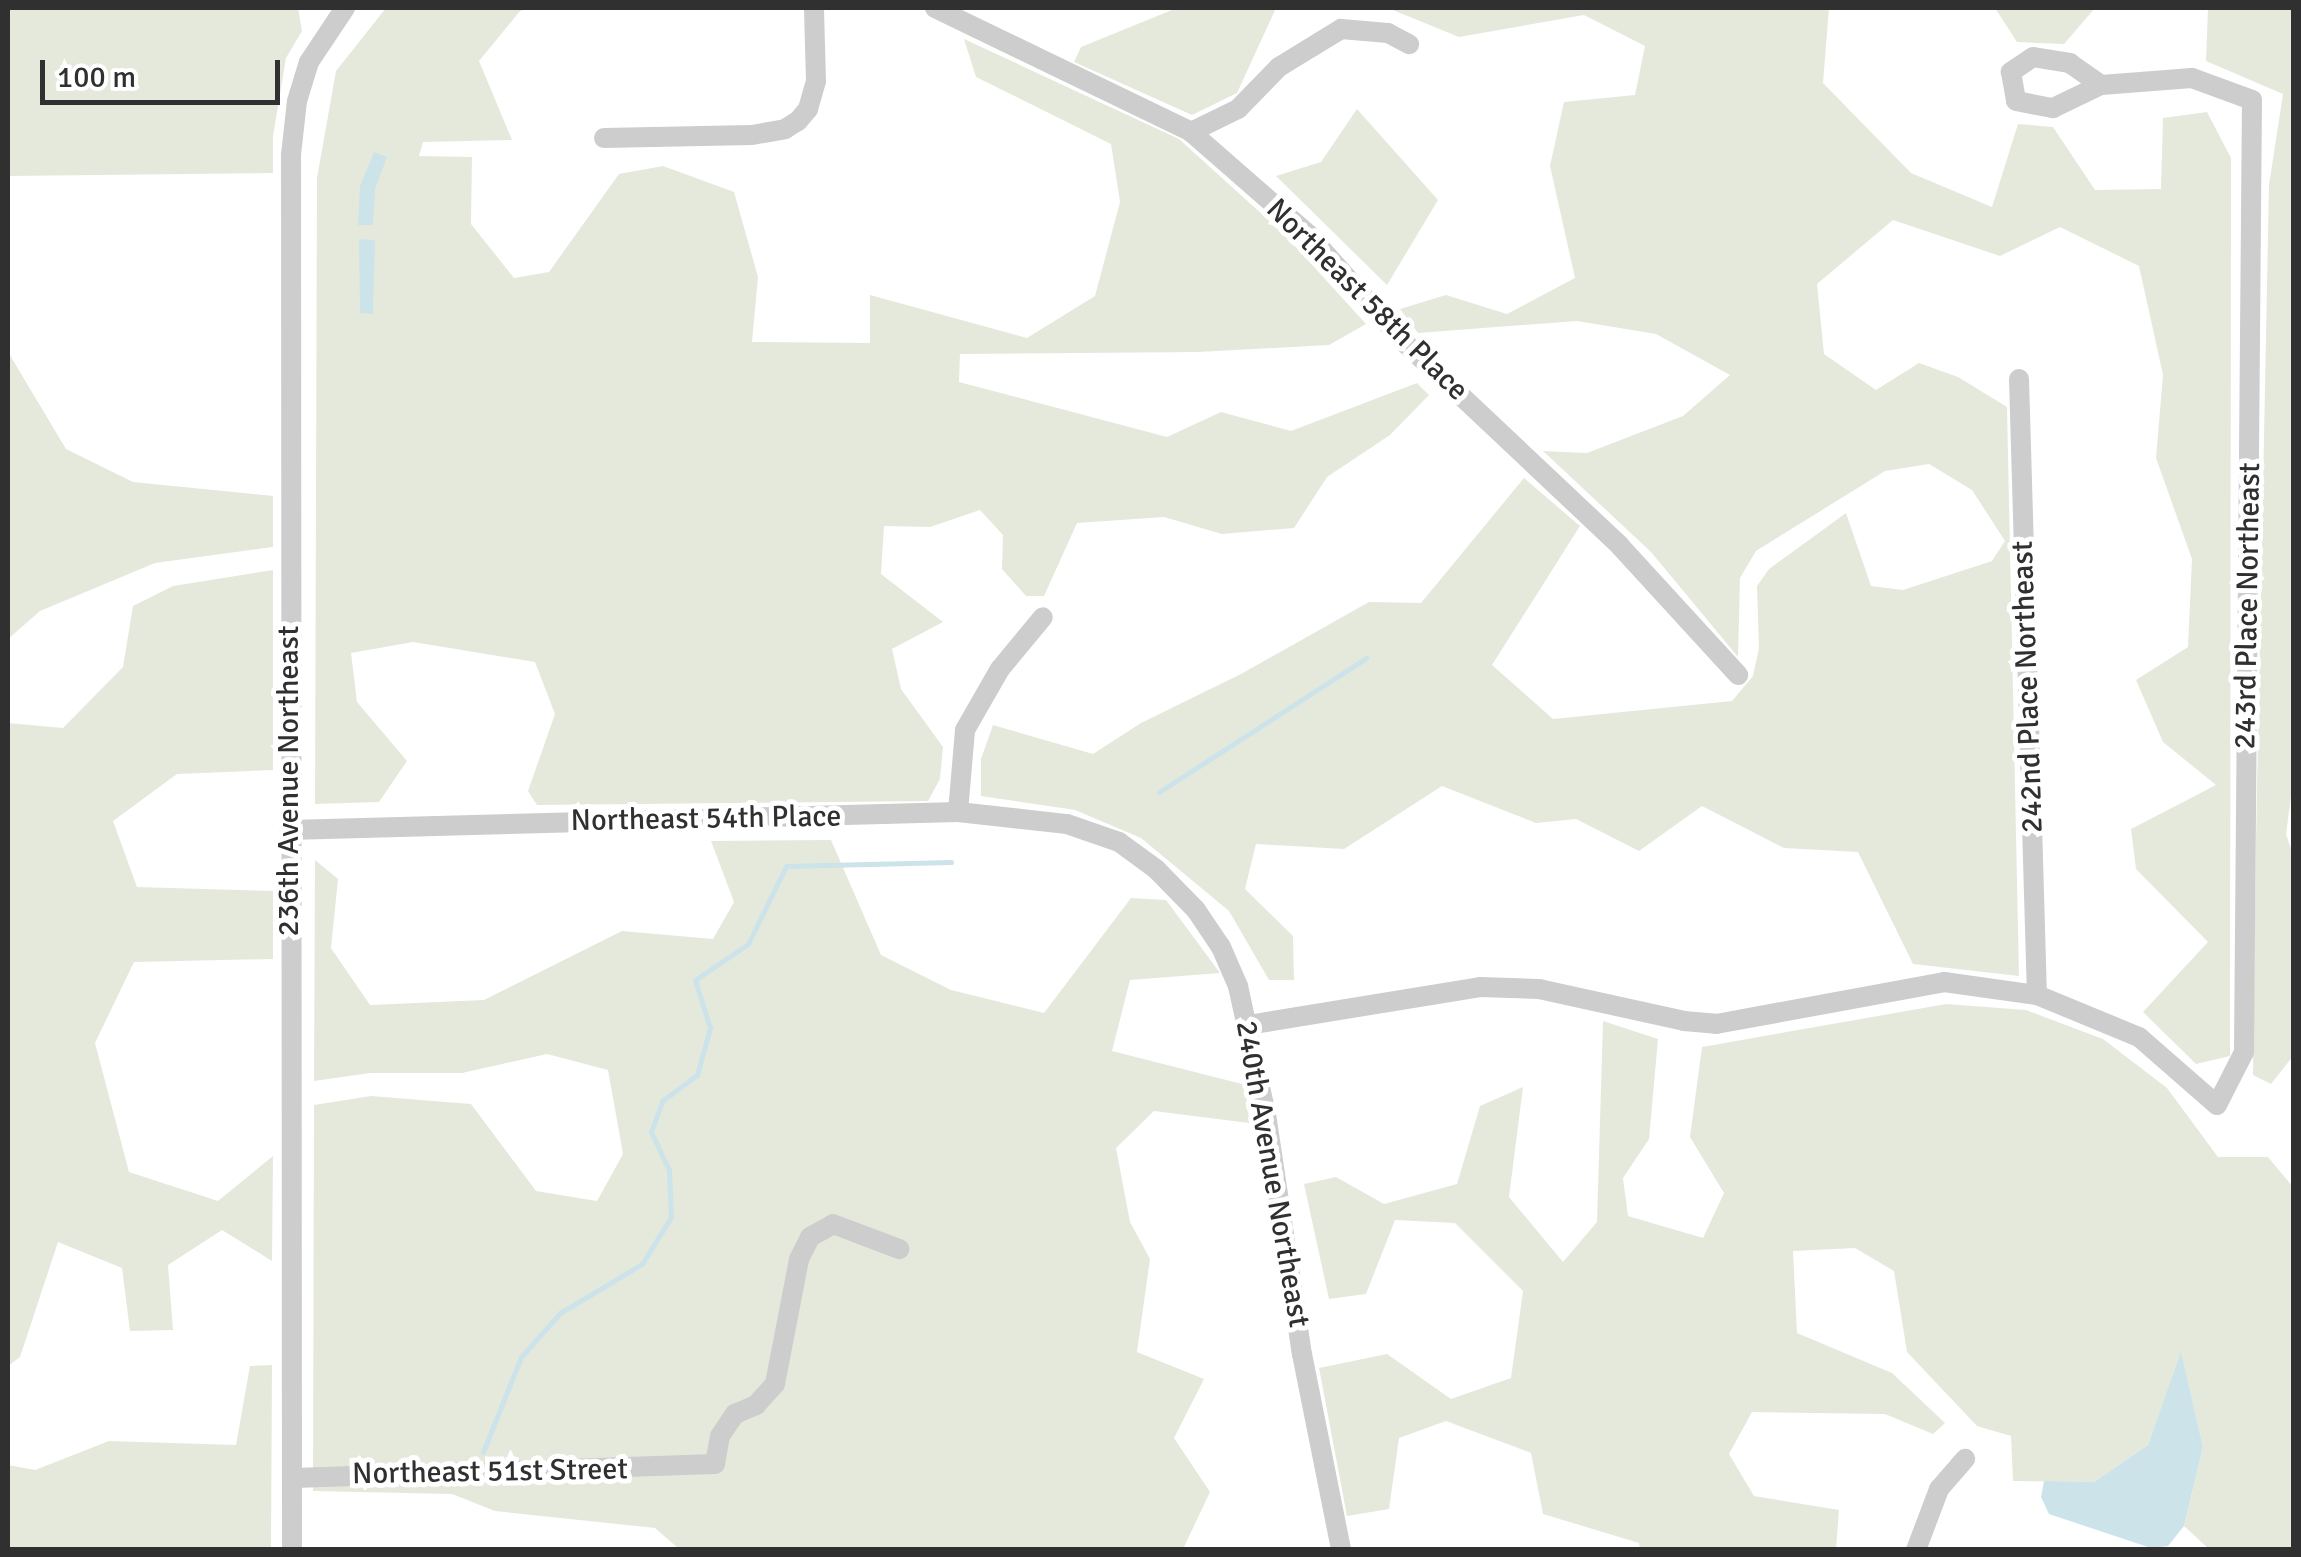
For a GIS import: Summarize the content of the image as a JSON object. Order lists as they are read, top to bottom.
{
  "streets": {
    "street": [
      "Northeast 58th Place",
      "243rd Place Northeast",
      "242nd Place Northeast",
      "236th Avenue Northeast",
      "Northeast 54th Place",
      "240th Avenue Northeast",
      "Northeast 51st Street"
    ]
  },
  "crossings": [
    ["243rd Place Northeast", "242nd Place Northeast"],
    ["236th Avenue Northeast", "Northeast 54th Place"],
    ["236th Avenue Northeast", "Northeast 51st Street"],
    ["Northeast 54th Place", "240th Avenue Northeast"]
  ],
  "scale_bar": "100 m"
}
